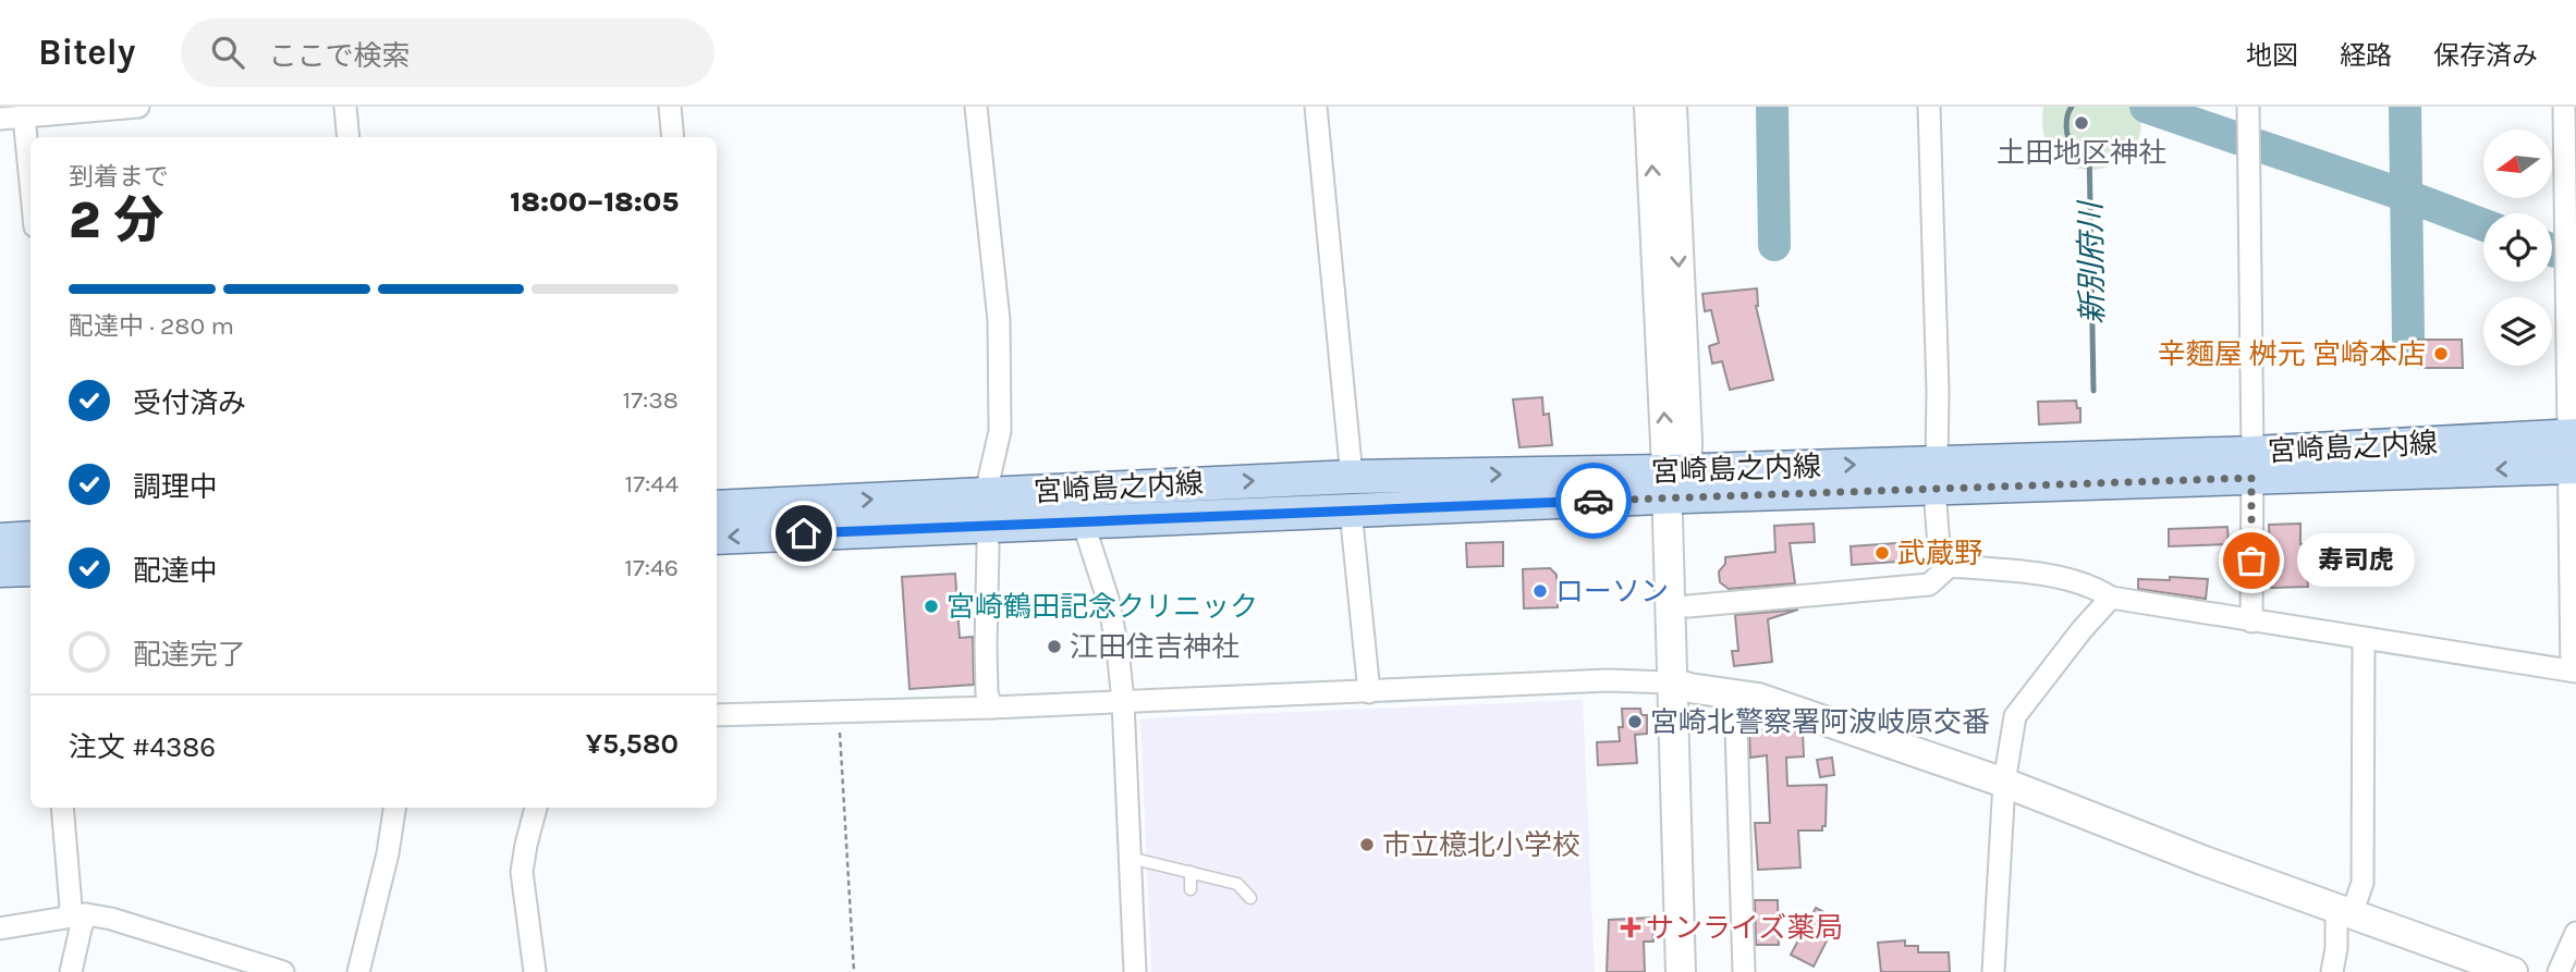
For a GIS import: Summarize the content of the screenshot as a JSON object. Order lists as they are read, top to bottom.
{
  "streets": {
    "main road": ["宮崎島之内線"]
  },
  "water": ["新別府川"],
  "places": {
    "other": [
      "土田地区神社",
      "辛麵屋 桝元 宮崎本店",
      "武蔵野",
      "寿司虎",
      "ローソン",
      "宮崎鶴田記念クリニック",
      "江田住吉神社",
      "宮崎北警察署阿波岐原交番",
      "市立檍北小学校"
    ],
    "health": ["サンライズ薬局"]
  },
  "north": "left",
  "page": {
    "header": "Bitely",
    "search": "ここで検索",
    "nav": ["地図", "経路", "保存済み"],
    "heading": ["2 分", "到着まで", "18:00–18:05"],
    "panel": ["注文 #4386", "¥5,580"],
    "bar": "配達中 · 280 m",
    "list": [
      ["受付済み", "17:38"],
      ["調理中", "17:44"],
      ["配達中", "17:46"],
      "配達完了"
    ],
    "bubble": "寿司虎"
  }
}
